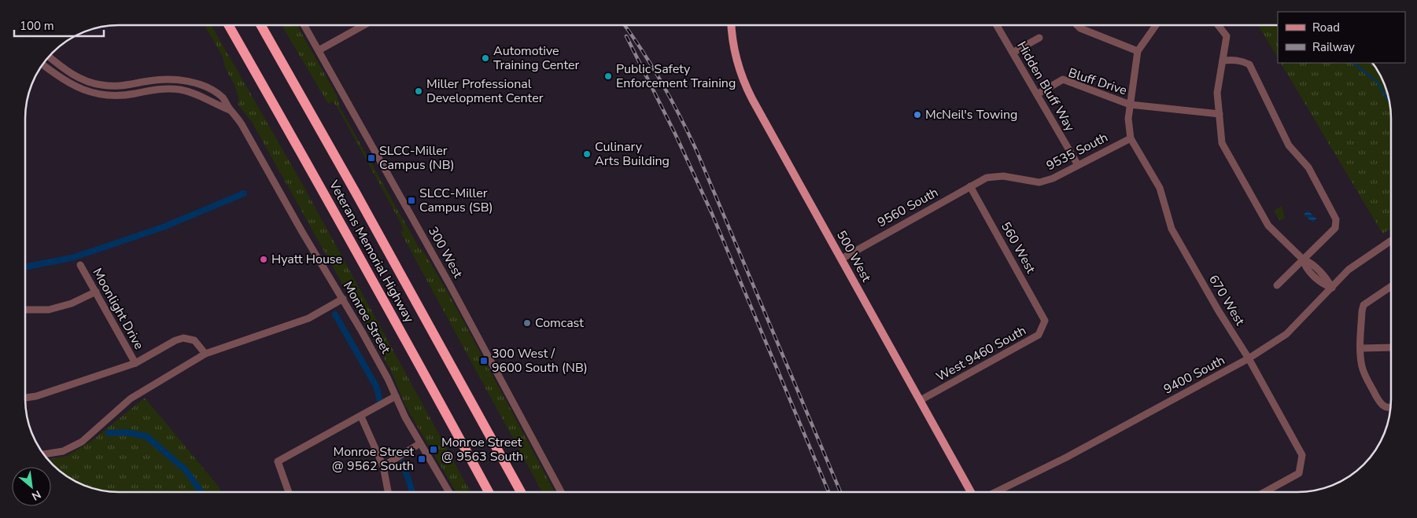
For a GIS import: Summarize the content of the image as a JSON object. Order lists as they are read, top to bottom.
{
  "streets": {
    "highway": ["Veterans Memorial Highway"],
    "main road": ["500 West"],
    "street": [
      "Bluff Drive",
      "Hidden Bluff Way",
      "9535 South",
      "9560 South",
      "560 West",
      "300 West",
      "670 West",
      "Moonlight Drive",
      "Monroe Street",
      "West 9460 South",
      "9400 South"
    ]
  },
  "crossings": [
    ["Bluff Drive", "Hidden Bluff Way"],
    ["Hidden Bluff Way", "9535 South"],
    ["9535 South", "9560 South"],
    ["9535 South", "670 West"],
    ["9560 South", "560 West"],
    ["9560 South", "500 West"],
    ["560 West", "West 9460 South"],
    ["500 West", "West 9460 South"],
    ["670 West", "9400 South"]
  ],
  "places": {
    "other": [
      "Automotive Training Center",
      "Public Safety Enforcement Training",
      "Miller Professional Development Center",
      "McNeil's Towing",
      "Culinary Arts Building",
      "Hyatt House",
      "Comcast"
    ],
    "transit": [
      "SLCC-Miller Campus (NB)",
      "SLCC-Miller Campus (SB)",
      "300 West / 9600 South (NB)",
      "Monroe Street @ 9563 South",
      "Monroe Street @ 9562 South"
    ]
  },
  "legend": ["Road", "Railway"],
  "scale_bar": "100 m",
  "north": "bottom right"
}
